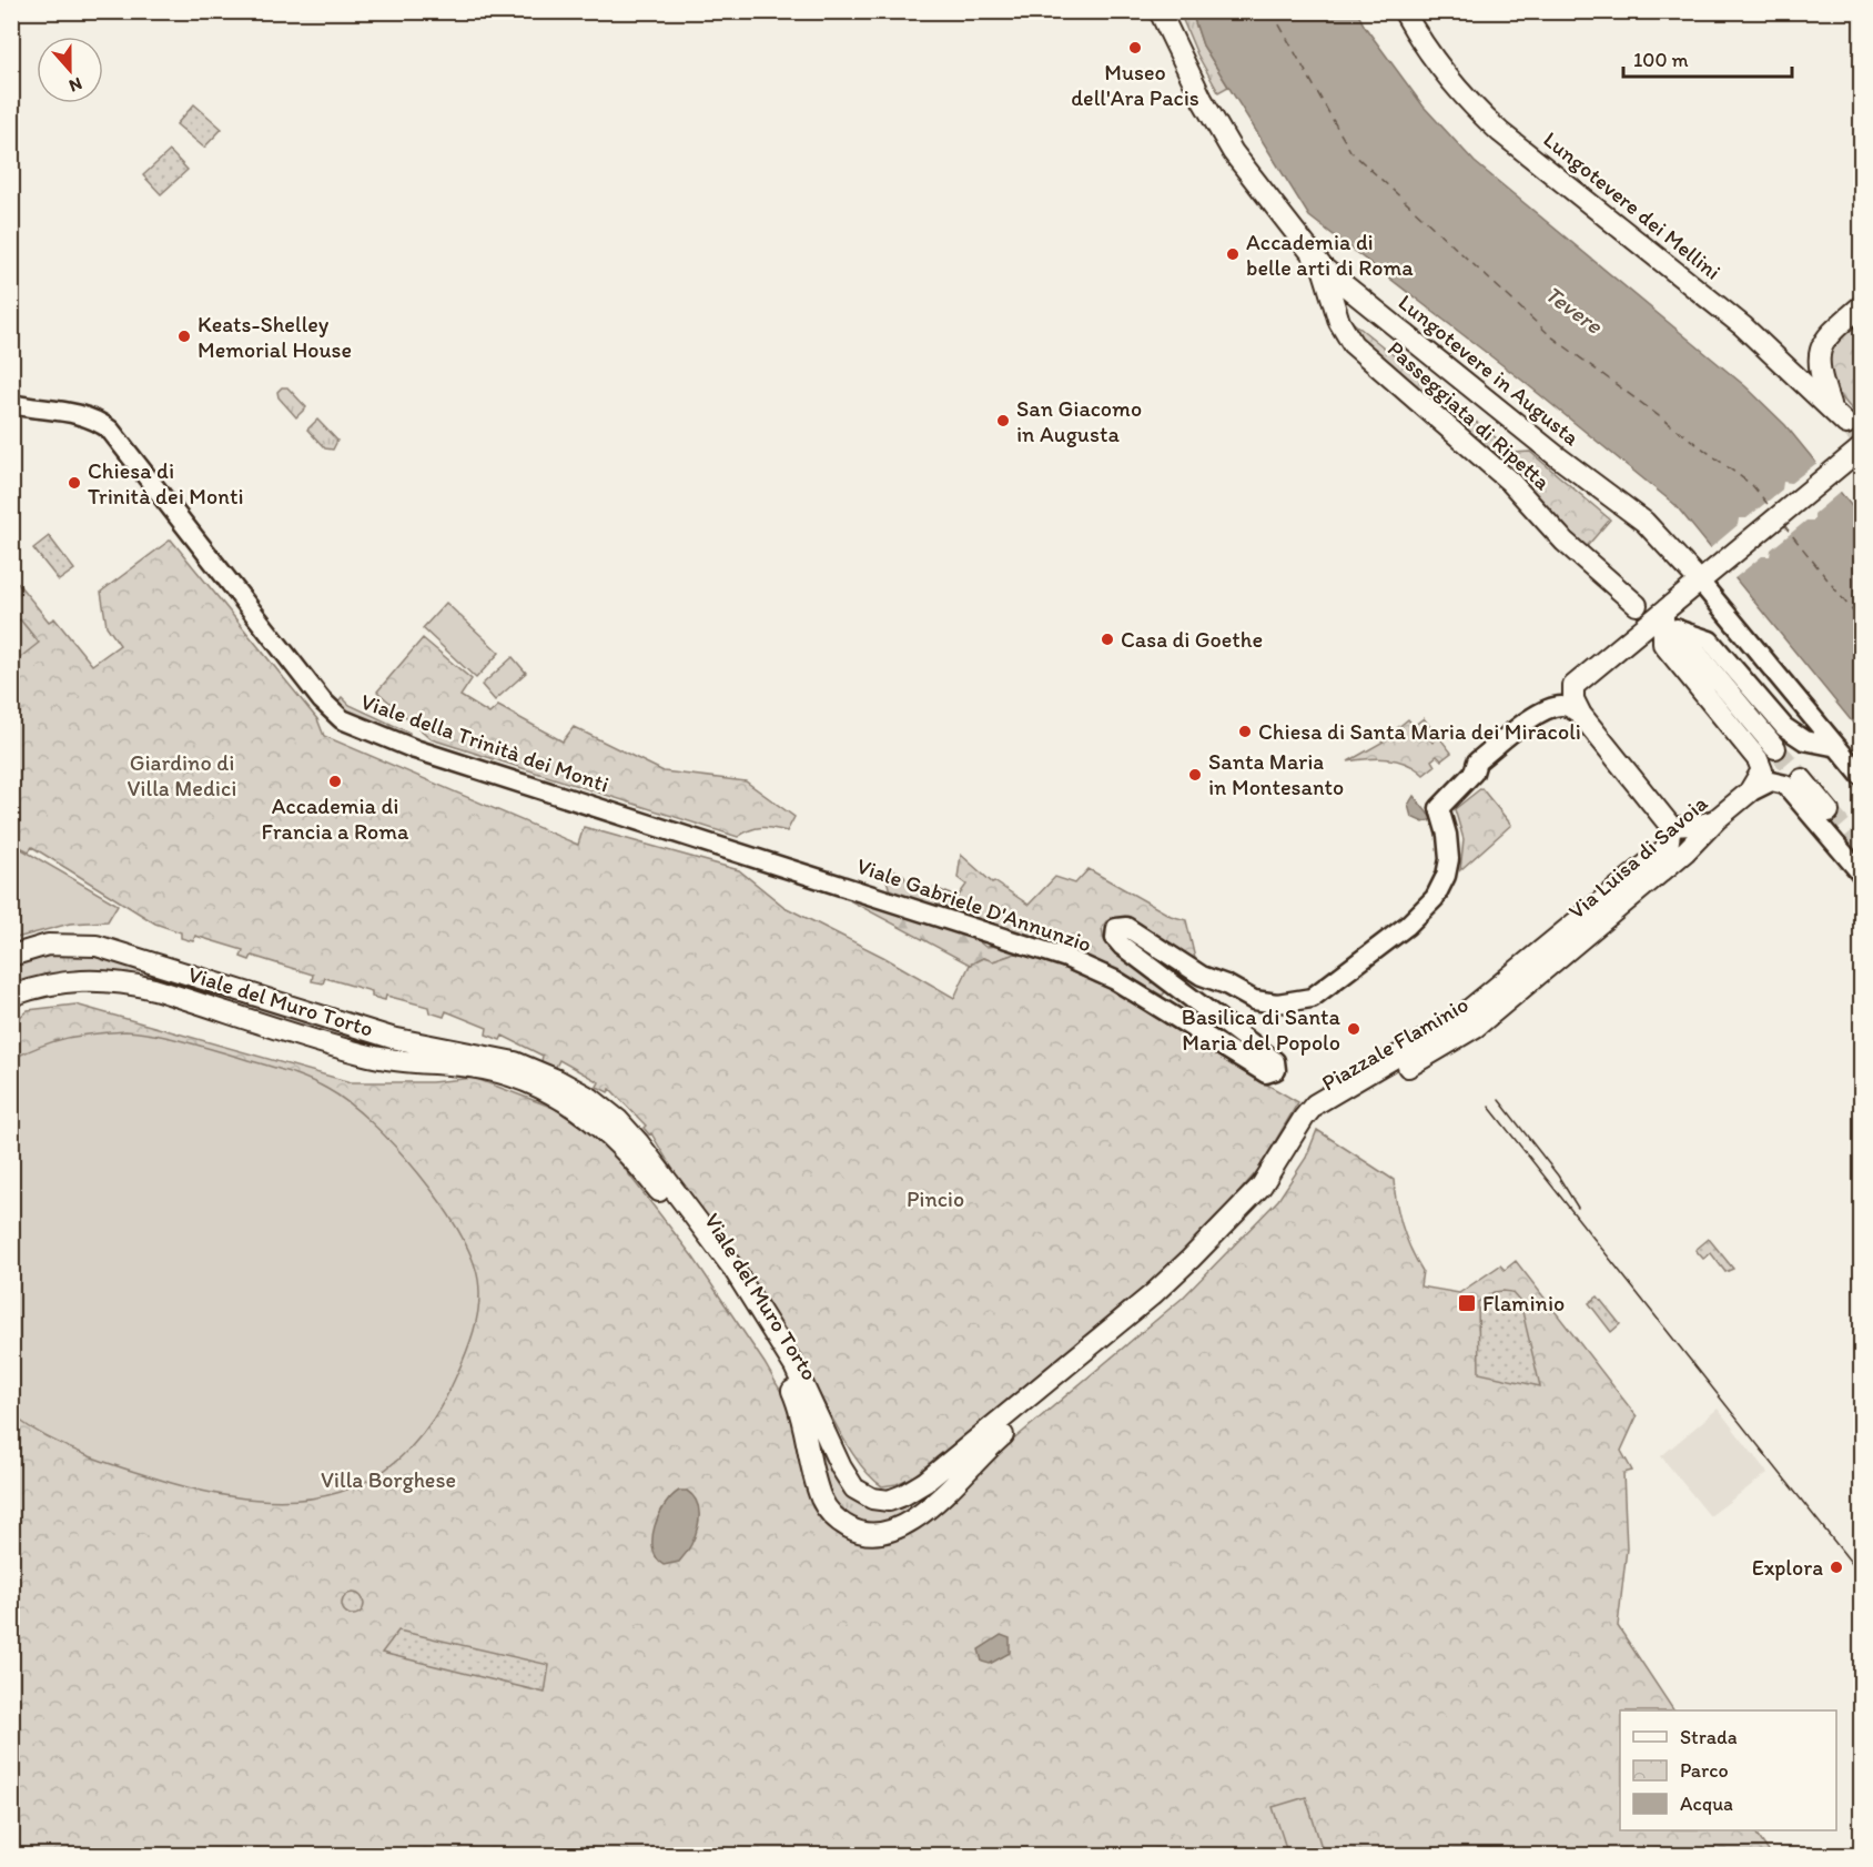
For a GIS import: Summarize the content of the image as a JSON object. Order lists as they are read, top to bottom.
{
  "streets": {
    "main road": [
      "Lungotevere dei Mellini",
      "Lungotevere in Augusta",
      "Passeggiata di Ripetta",
      "Via Luisa di Savoia",
      "Viale del Muro Torto",
      "Piazzale Flaminio"
    ],
    "street": ["Viale della Trinità dei Monti", "Viale Gabriele D'Annunzio"]
  },
  "crossings": [
    ["Lungotevere in Augusta", "Passeggiata di Ripetta"],
    ["Viale della Trinità dei Monti", "Viale Gabriele D'Annunzio"],
    ["Via Luisa di Savoia", "Piazzale Flaminio"],
    ["Viale del Muro Torto", "Piazzale Flaminio"]
  ],
  "water": ["Tevere"],
  "parks": ["Giardino di Villa Medici", "Pincio", "Villa Borghese"],
  "places": {
    "other": [
      "Museo dell'Ara Pacis",
      "Accademia di belle arti di Roma",
      "Keats-Shelley Memorial House",
      "San Giacomo in Augusta",
      "Chiesa di Trinità dei Monti",
      "Casa di Goethe",
      "Chiesa di Santa Maria dei Miracoli",
      "Santa Maria in Montesanto",
      "Accademia di Francia a Roma",
      "Basilica di Santa Maria del Popolo",
      "Explora"
    ],
    "transit": ["Flaminio"]
  },
  "legend": ["Strada", "Parco", "Acqua"],
  "scale_bar": "100 m",
  "north": "bottom"
}
